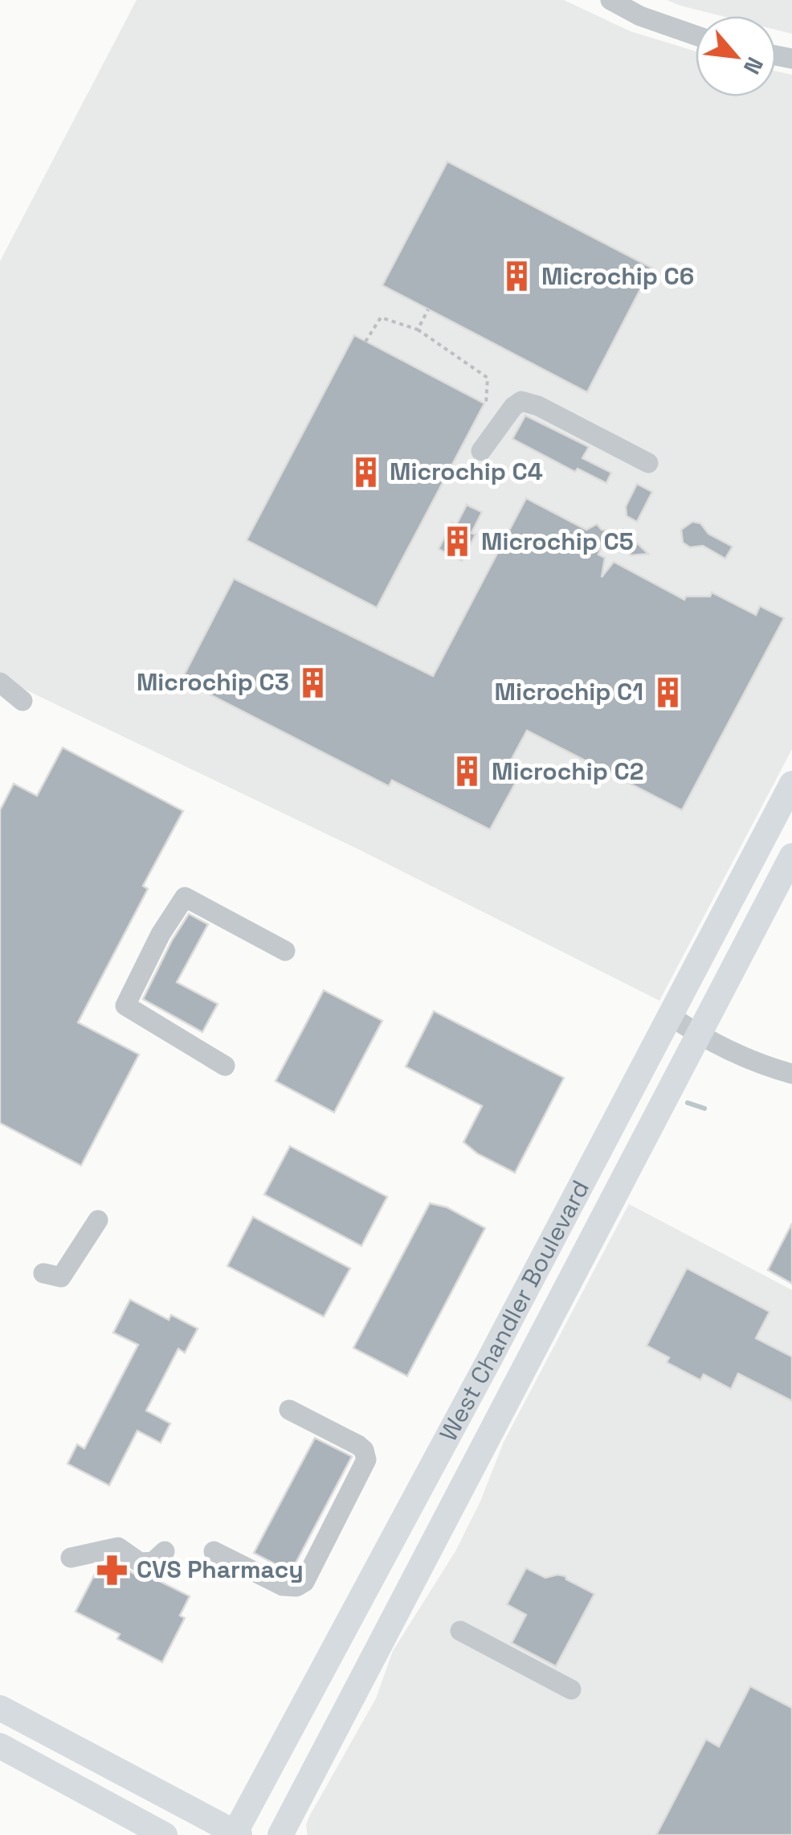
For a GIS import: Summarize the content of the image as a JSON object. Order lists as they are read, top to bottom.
{
  "streets": {
    "main road": ["West Chandler Boulevard"]
  },
  "places": {
    "building": [
      "Microchip C6",
      "Microchip C4",
      "Microchip C5",
      "Microchip C3",
      "Microchip C1",
      "Microchip C2"
    ],
    "pharmacy": ["CVS Pharmacy"]
  },
  "north": "bottom right"
}
